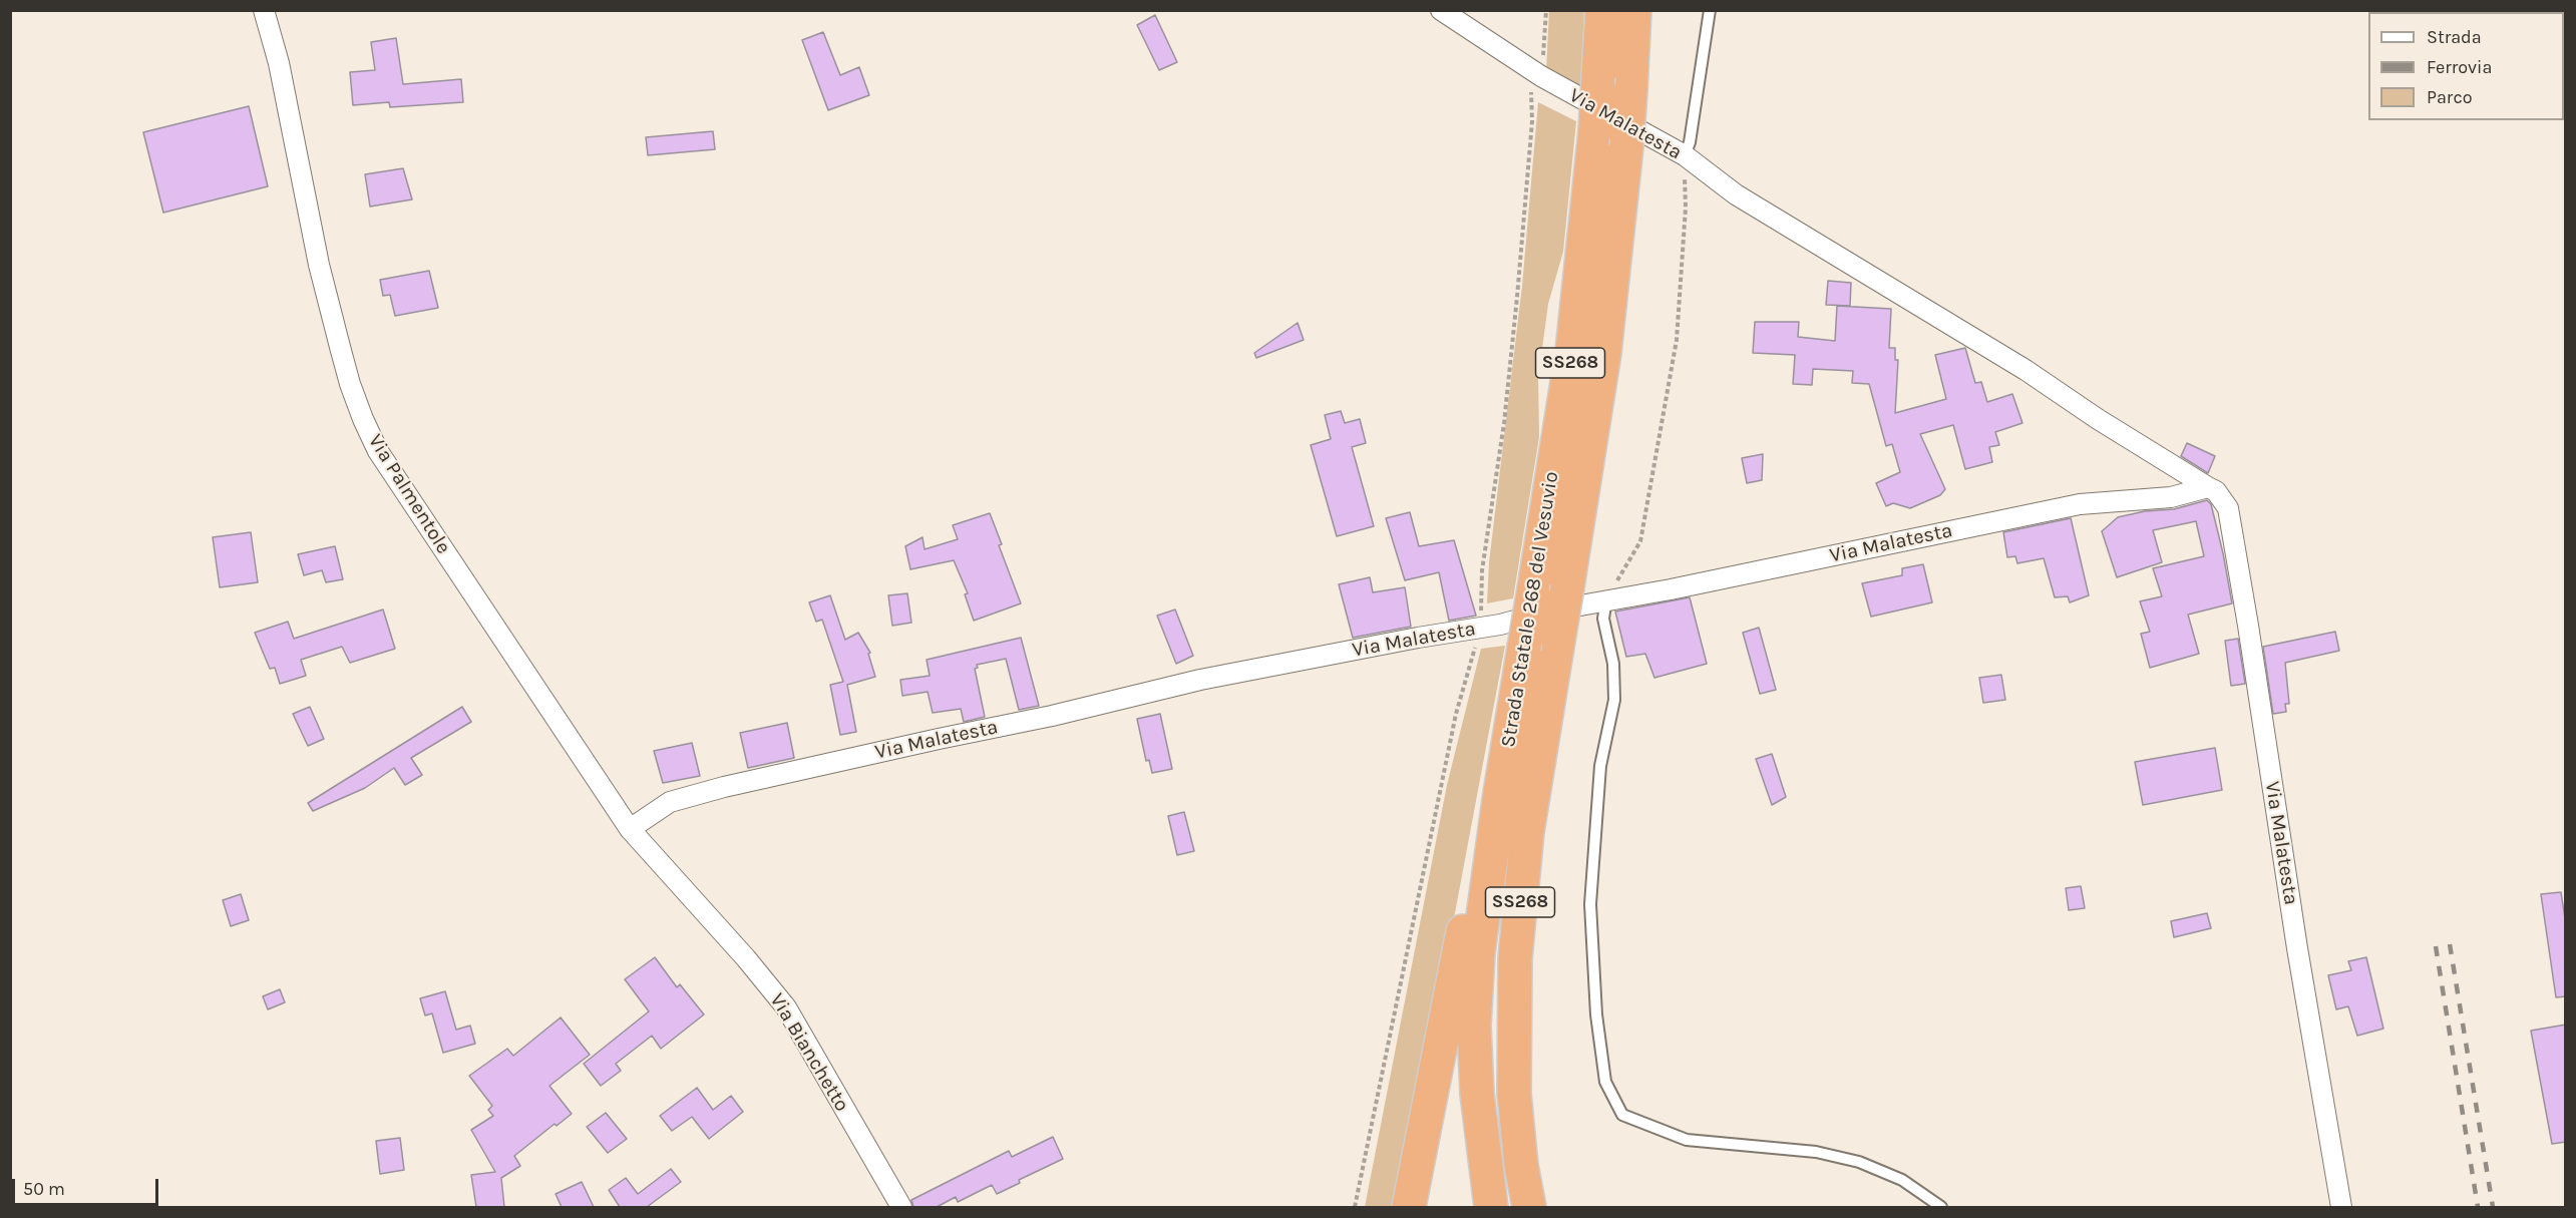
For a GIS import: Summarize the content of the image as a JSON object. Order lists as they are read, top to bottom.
{
  "streets": {
    "highway": ["SS268", "Strada Statale 268 del Vesuvio"],
    "street": ["Via Malatesta", "Via Palmentole", "Via Bianchetto"]
  },
  "crossings": [
    ["Via Malatesta", "Via Palmentole"],
    ["Via Malatesta", "Via Bianchetto"],
    ["Via Palmentole", "Via Bianchetto"]
  ],
  "legend": ["Strada", "Ferrovia", "Parco"],
  "scale_bar": "50 m"
}
